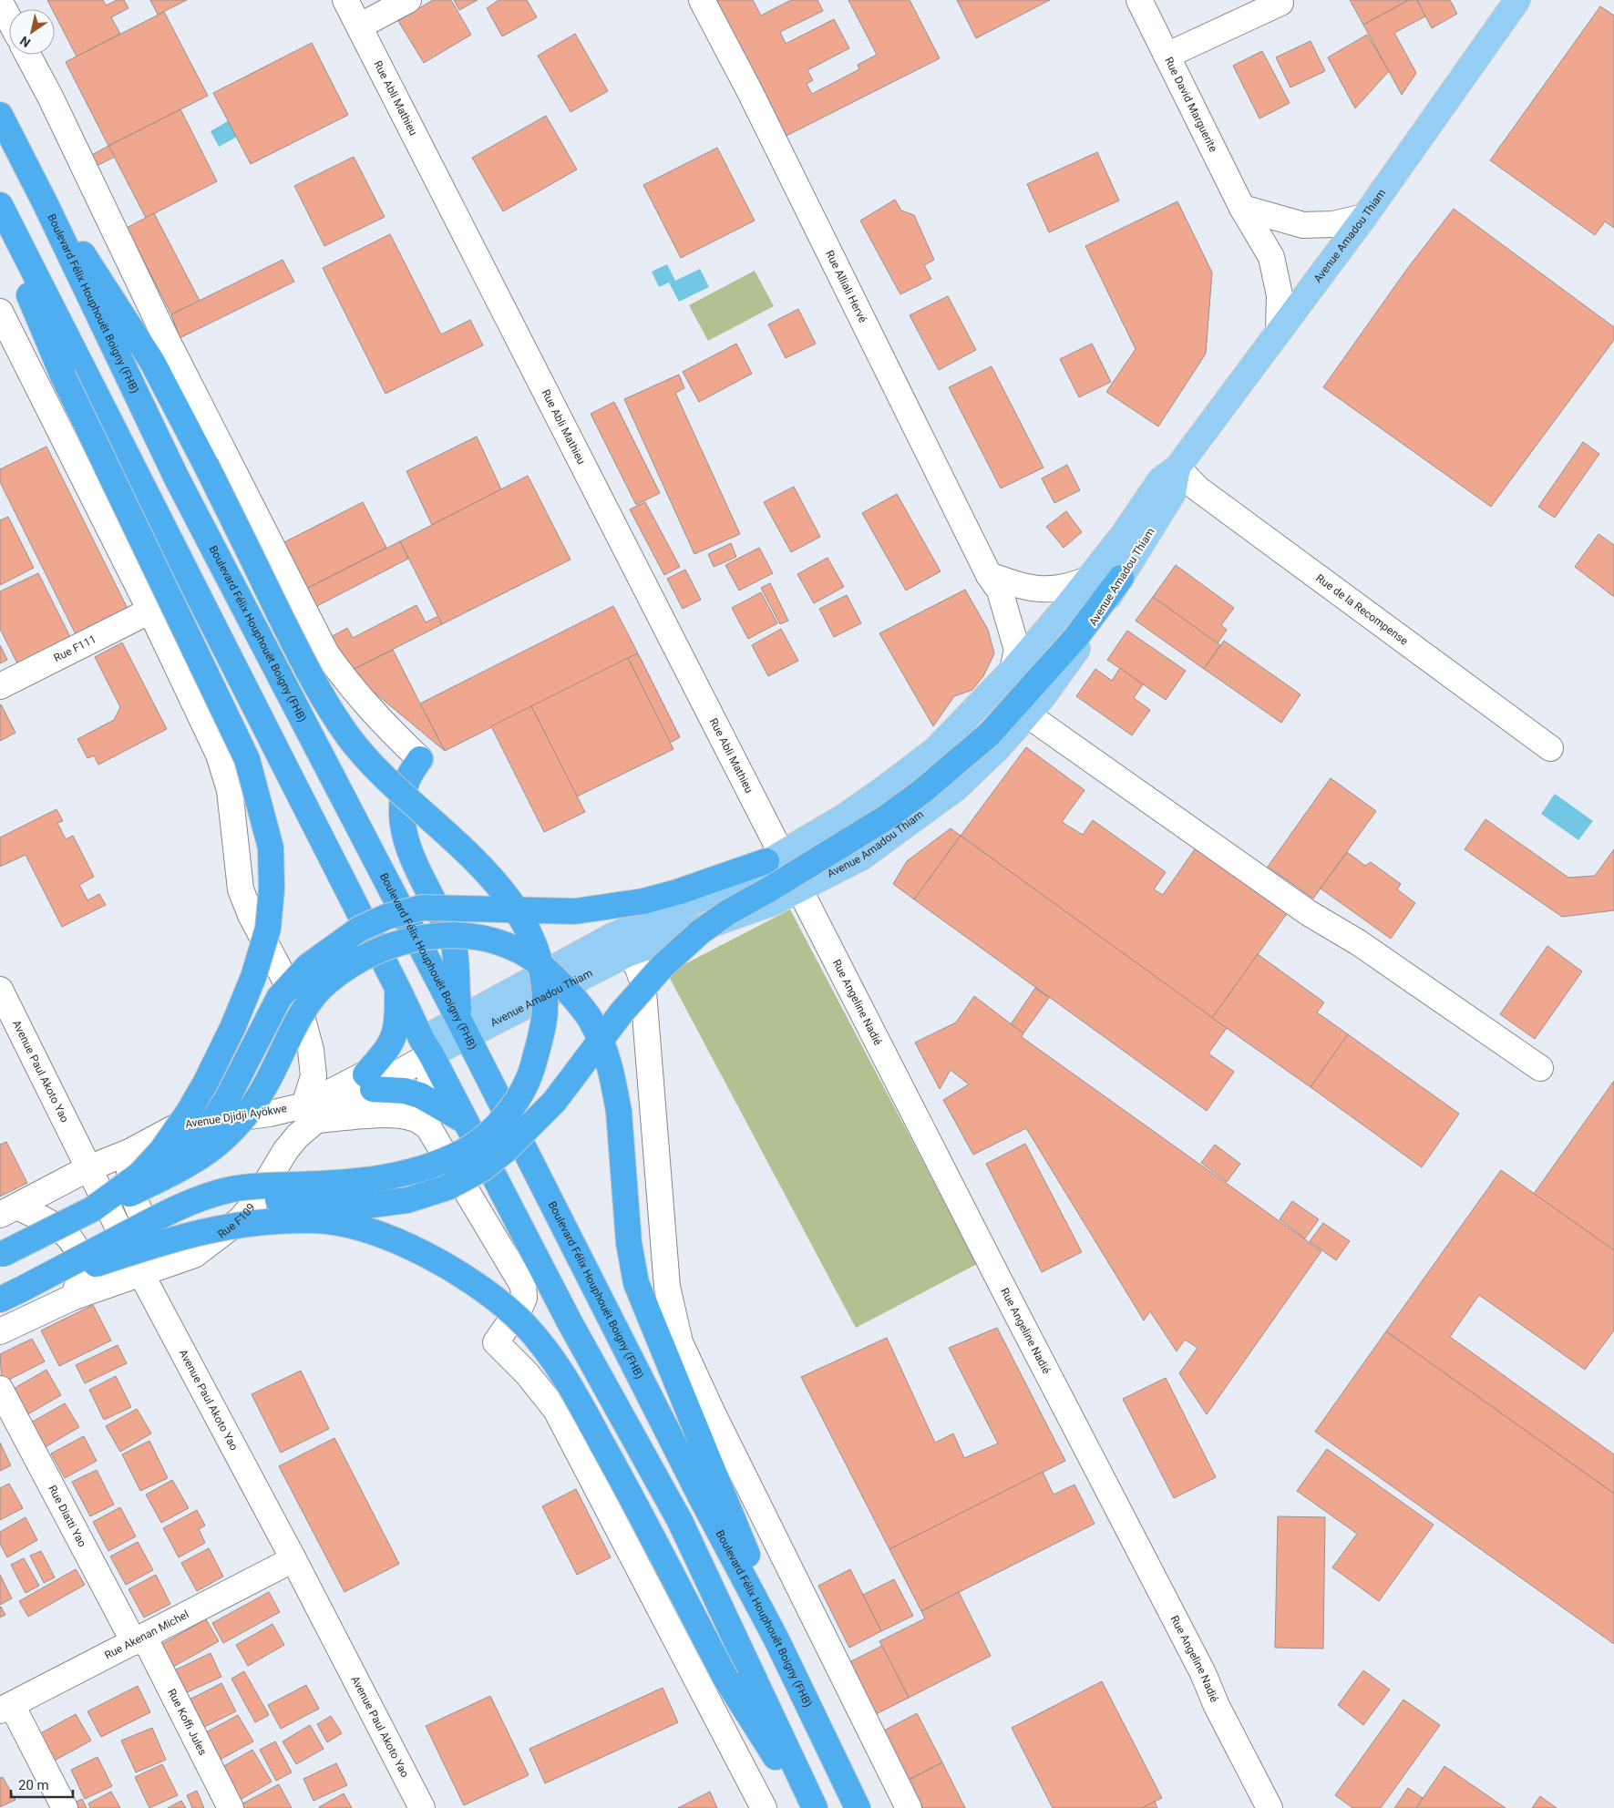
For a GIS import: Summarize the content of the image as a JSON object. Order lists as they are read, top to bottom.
{
  "streets": {
    "highway": ["Boulevard Félix Houphouët Boigny (FHB)"],
    "main road": ["Avenue Amadou Thiam"],
    "street": [
      "Rue Abli Mathieu",
      "Rue David Marguerite",
      "Rue Alliali Hervé",
      "Rue de la Recompense",
      "Rue F111",
      "Rue Angeline Nadié",
      "Avenue Paul Akoto Yao",
      "Avenue Djidji Ayökwe",
      "Rue F109",
      "Rue Diatti Yao",
      "Rue Akenan Michel",
      "Rue Koffi Jules"
    ]
  },
  "crossings": [
    ["Rue Abli Mathieu", "Avenue Amadou Thiam"],
    ["Rue Abli Mathieu", "Rue Angeline Nadié"],
    ["Rue David Marguerite", "Avenue Amadou Thiam"],
    ["Avenue Amadou Thiam", "Rue Alliali Hervé"],
    ["Avenue Amadou Thiam", "Boulevard Félix Houphouët Boigny (FHB)"],
    ["Avenue Amadou Thiam", "Rue de la Recompense"],
    ["Avenue Amadou Thiam", "Rue Angeline Nadié"],
    ["Avenue Amadou Thiam", "Avenue Djidji Ayökwe"],
    ["Avenue Paul Akoto Yao", "Avenue Djidji Ayökwe"],
    ["Avenue Paul Akoto Yao", "Rue F109"],
    ["Avenue Paul Akoto Yao", "Rue Akenan Michel"],
    ["Avenue Djidji Ayökwe", "Rue F109"],
    ["Rue Diatti Yao", "Rue Akenan Michel"],
    ["Rue Diatti Yao", "Rue Koffi Jules"],
    ["Rue Akenan Michel", "Rue Koffi Jules"]
  ],
  "scale_bar": "20 m",
  "north": "bottom left"
}
